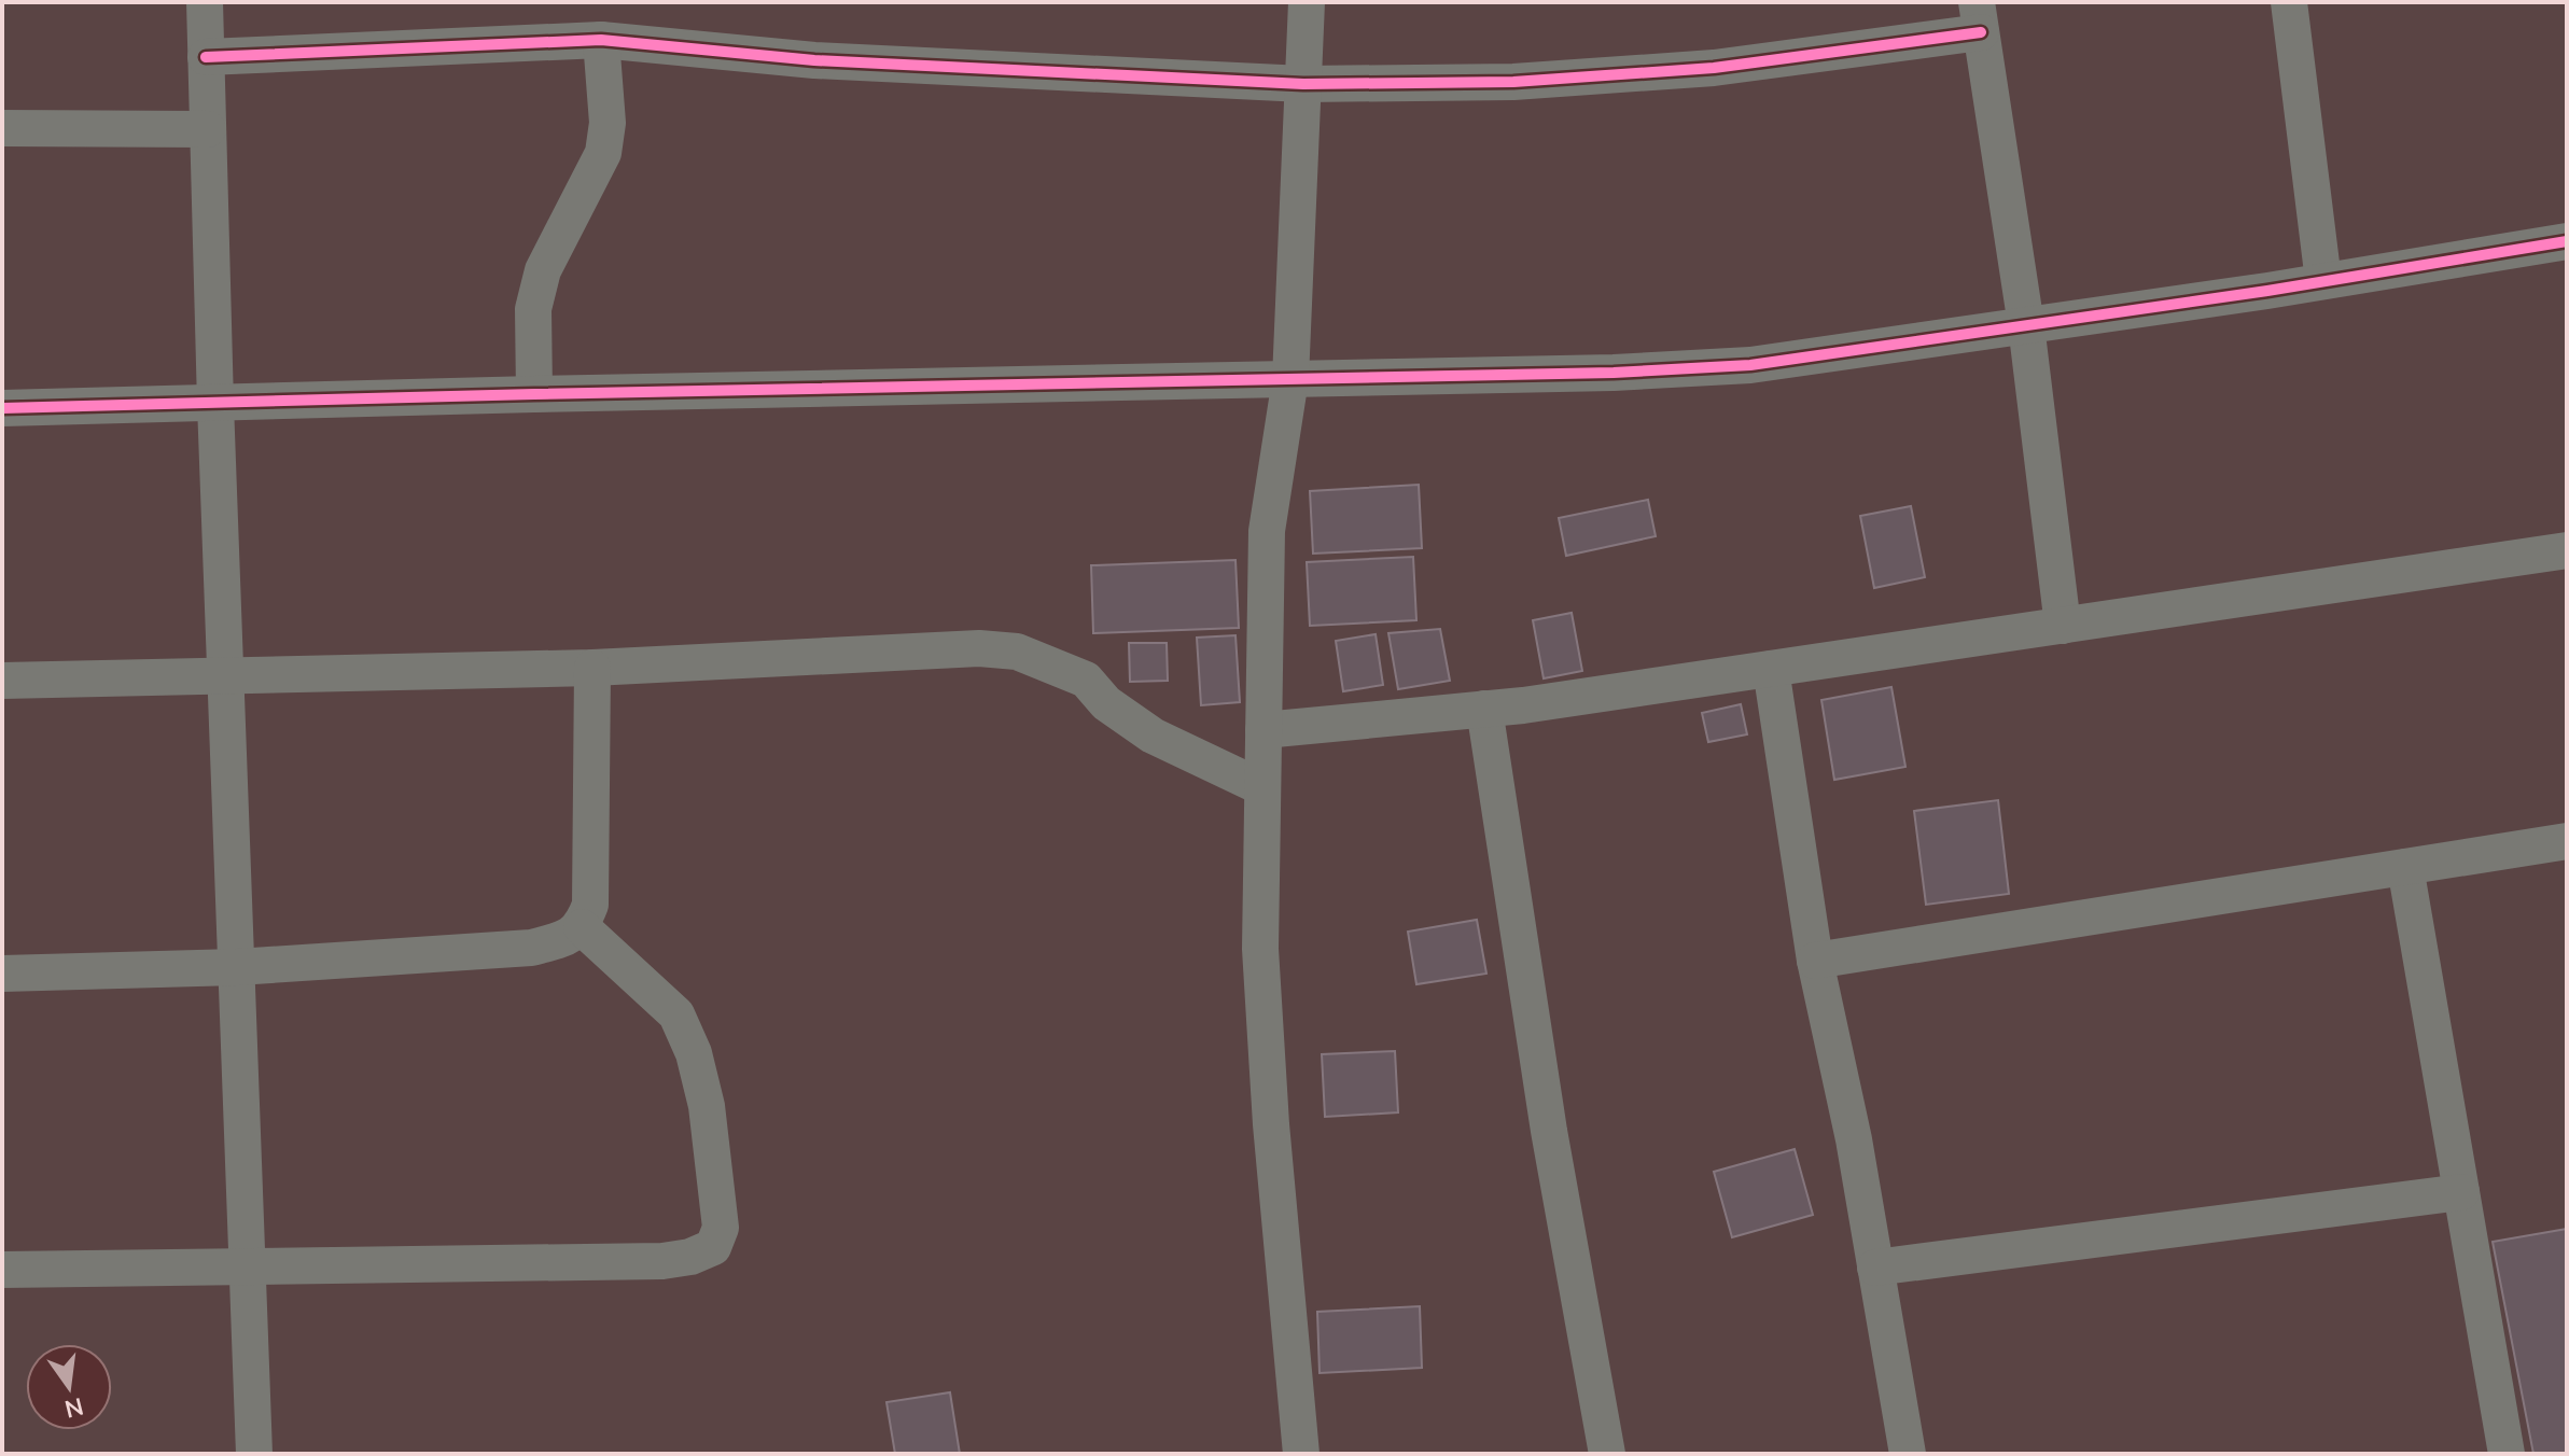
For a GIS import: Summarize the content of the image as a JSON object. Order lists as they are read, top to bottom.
{
  "north": "bottom"
}
